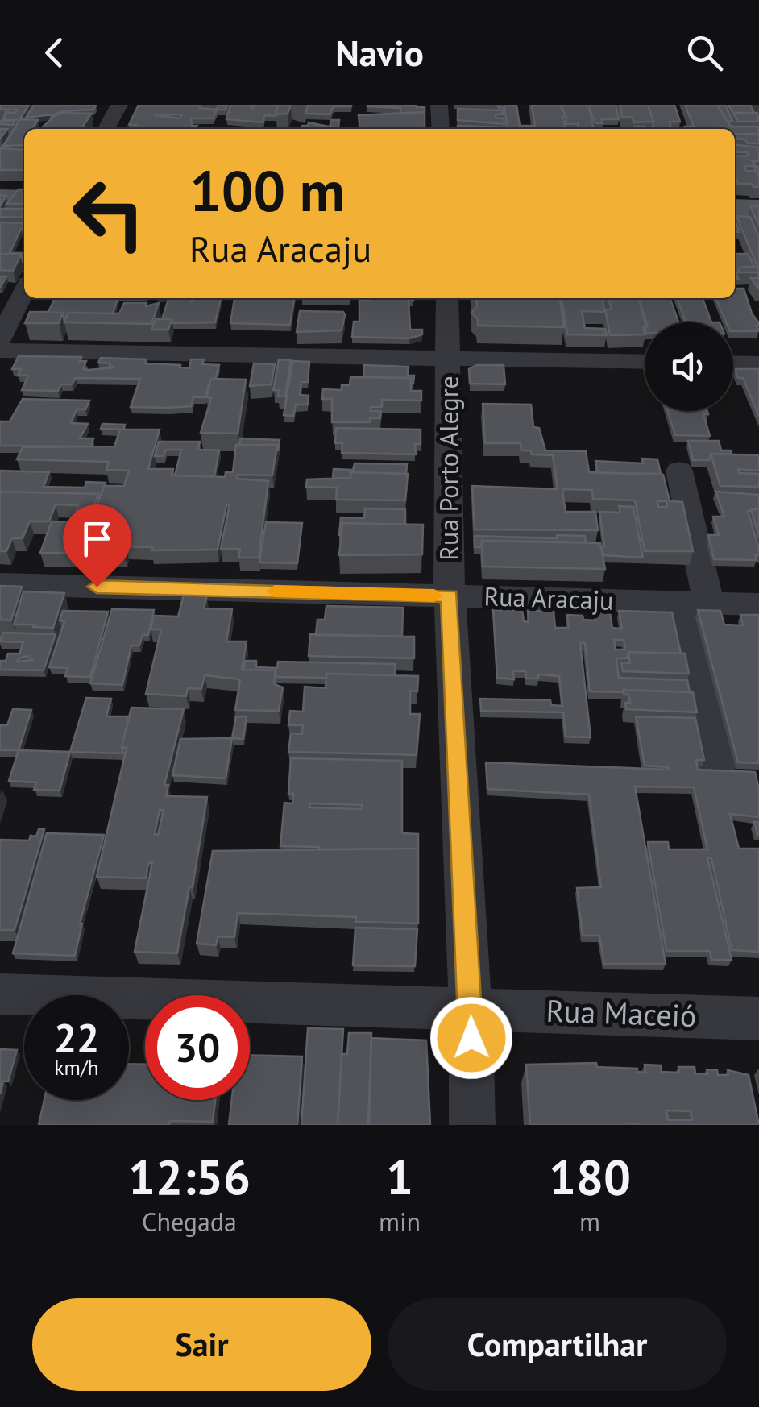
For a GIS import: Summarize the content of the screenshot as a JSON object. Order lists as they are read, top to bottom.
{
  "streets": {
    "street": ["Rua Porto Alegre", "Rua Aracaju", "Rua Maceió"]
  },
  "crossings": [
    ["Rua Porto Alegre", "Rua Aracaju"],
    ["Rua Porto Alegre", "Rua Maceió"]
  ],
  "page": {
    "header": "Navio",
    "turn": ["100 m", "Rua Aracaju"],
    "speed": "22 km/h",
    "limit": "30",
    "eta": [
      "12:56",
      "Chegada",
      "1",
      "min",
      "180",
      "m"
    ],
    "buttons": ["Sair", "Compartilhar"]
  }
}
